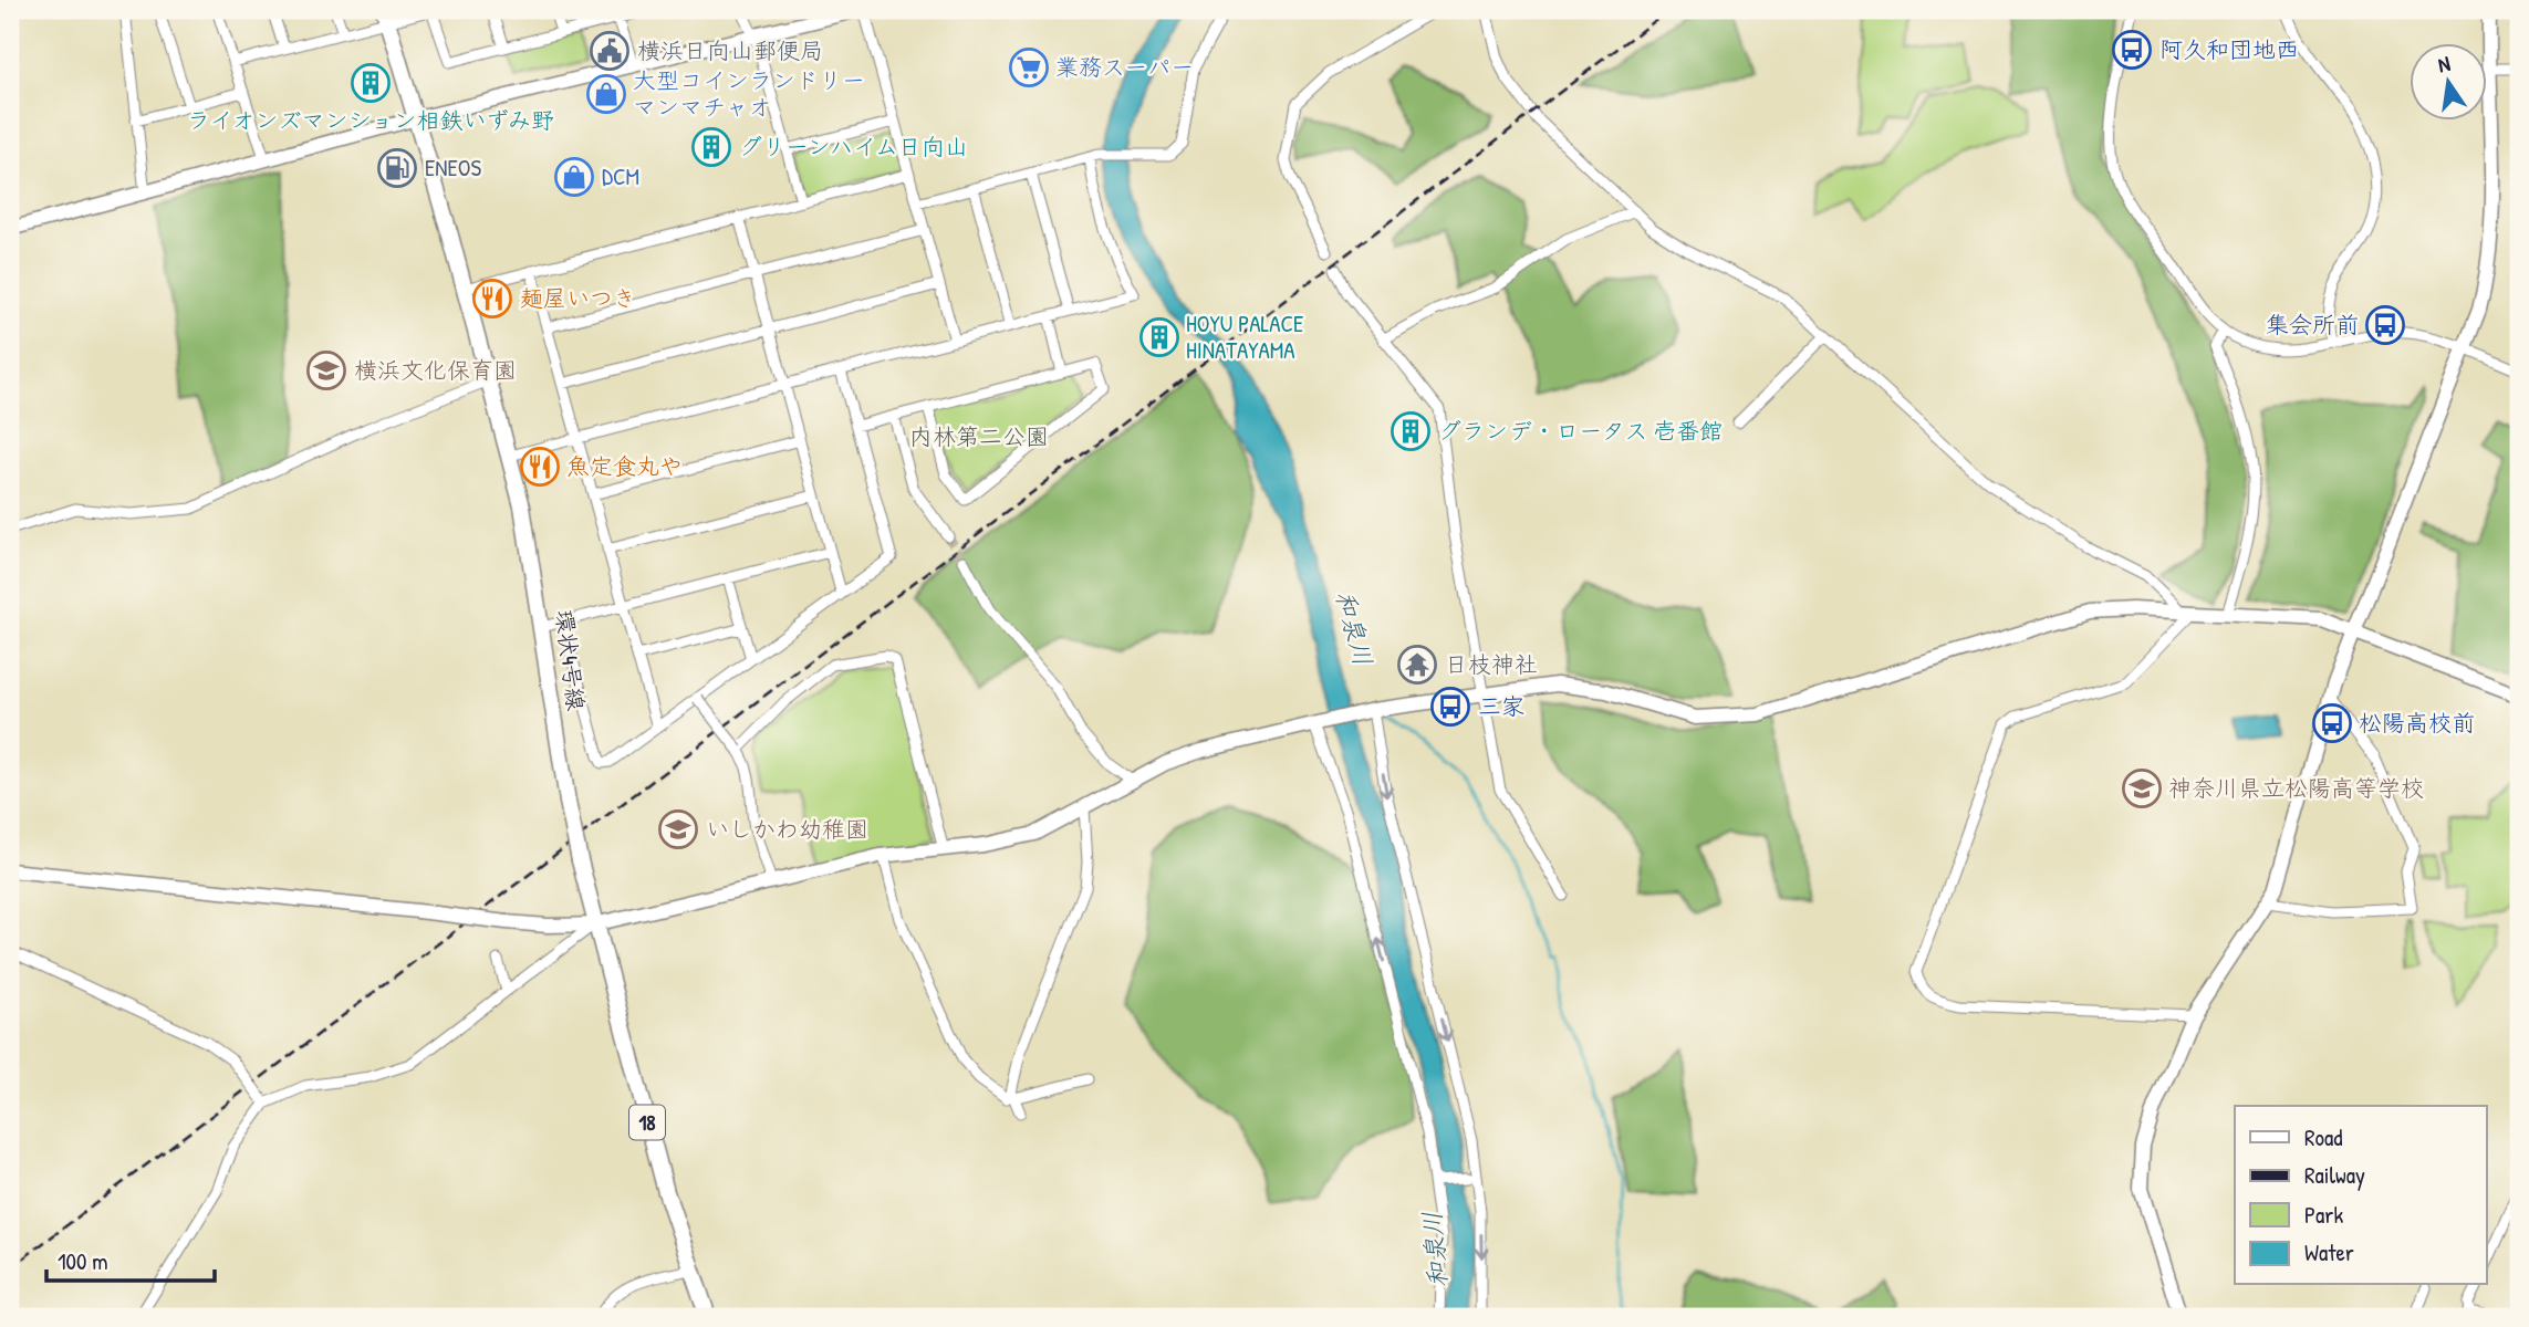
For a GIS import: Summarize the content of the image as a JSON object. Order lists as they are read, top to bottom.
{
  "streets": {
    "main road": ["環状4号線", "18"]
  },
  "water": ["和泉川"],
  "parks": ["内林第二公園"],
  "places": {
    "bus stop": [
      "阿久和団地西",
      "集会所前",
      "三家",
      "松陽高校前"
    ],
    "public building": ["横浜日向山郵便局"],
    "supermarket": ["業務スーパー"],
    "building": [
      "ライオンズマンション相鉄いずみ野",
      "グリーンハイム日向山",
      "HOYU PALACE HINATAYAMA",
      "グランデ・ロータス 壱番館"
    ],
    "shop": ["大型コインランドリー マンマチャオ", "DCM"],
    "fuel station": ["ENEOS"],
    "restaurant": ["麺屋いつき", "魚定食丸や"],
    "school or university": ["横浜文化保育園", "神奈川県立松陽高等学校", "いしかわ幼稚園"],
    "temple": ["日枝神社"]
  },
  "legend": [
    "Road",
    "Railway",
    "Park",
    "Water"
  ],
  "scale_bar": "100 m",
  "north": "top"
}
